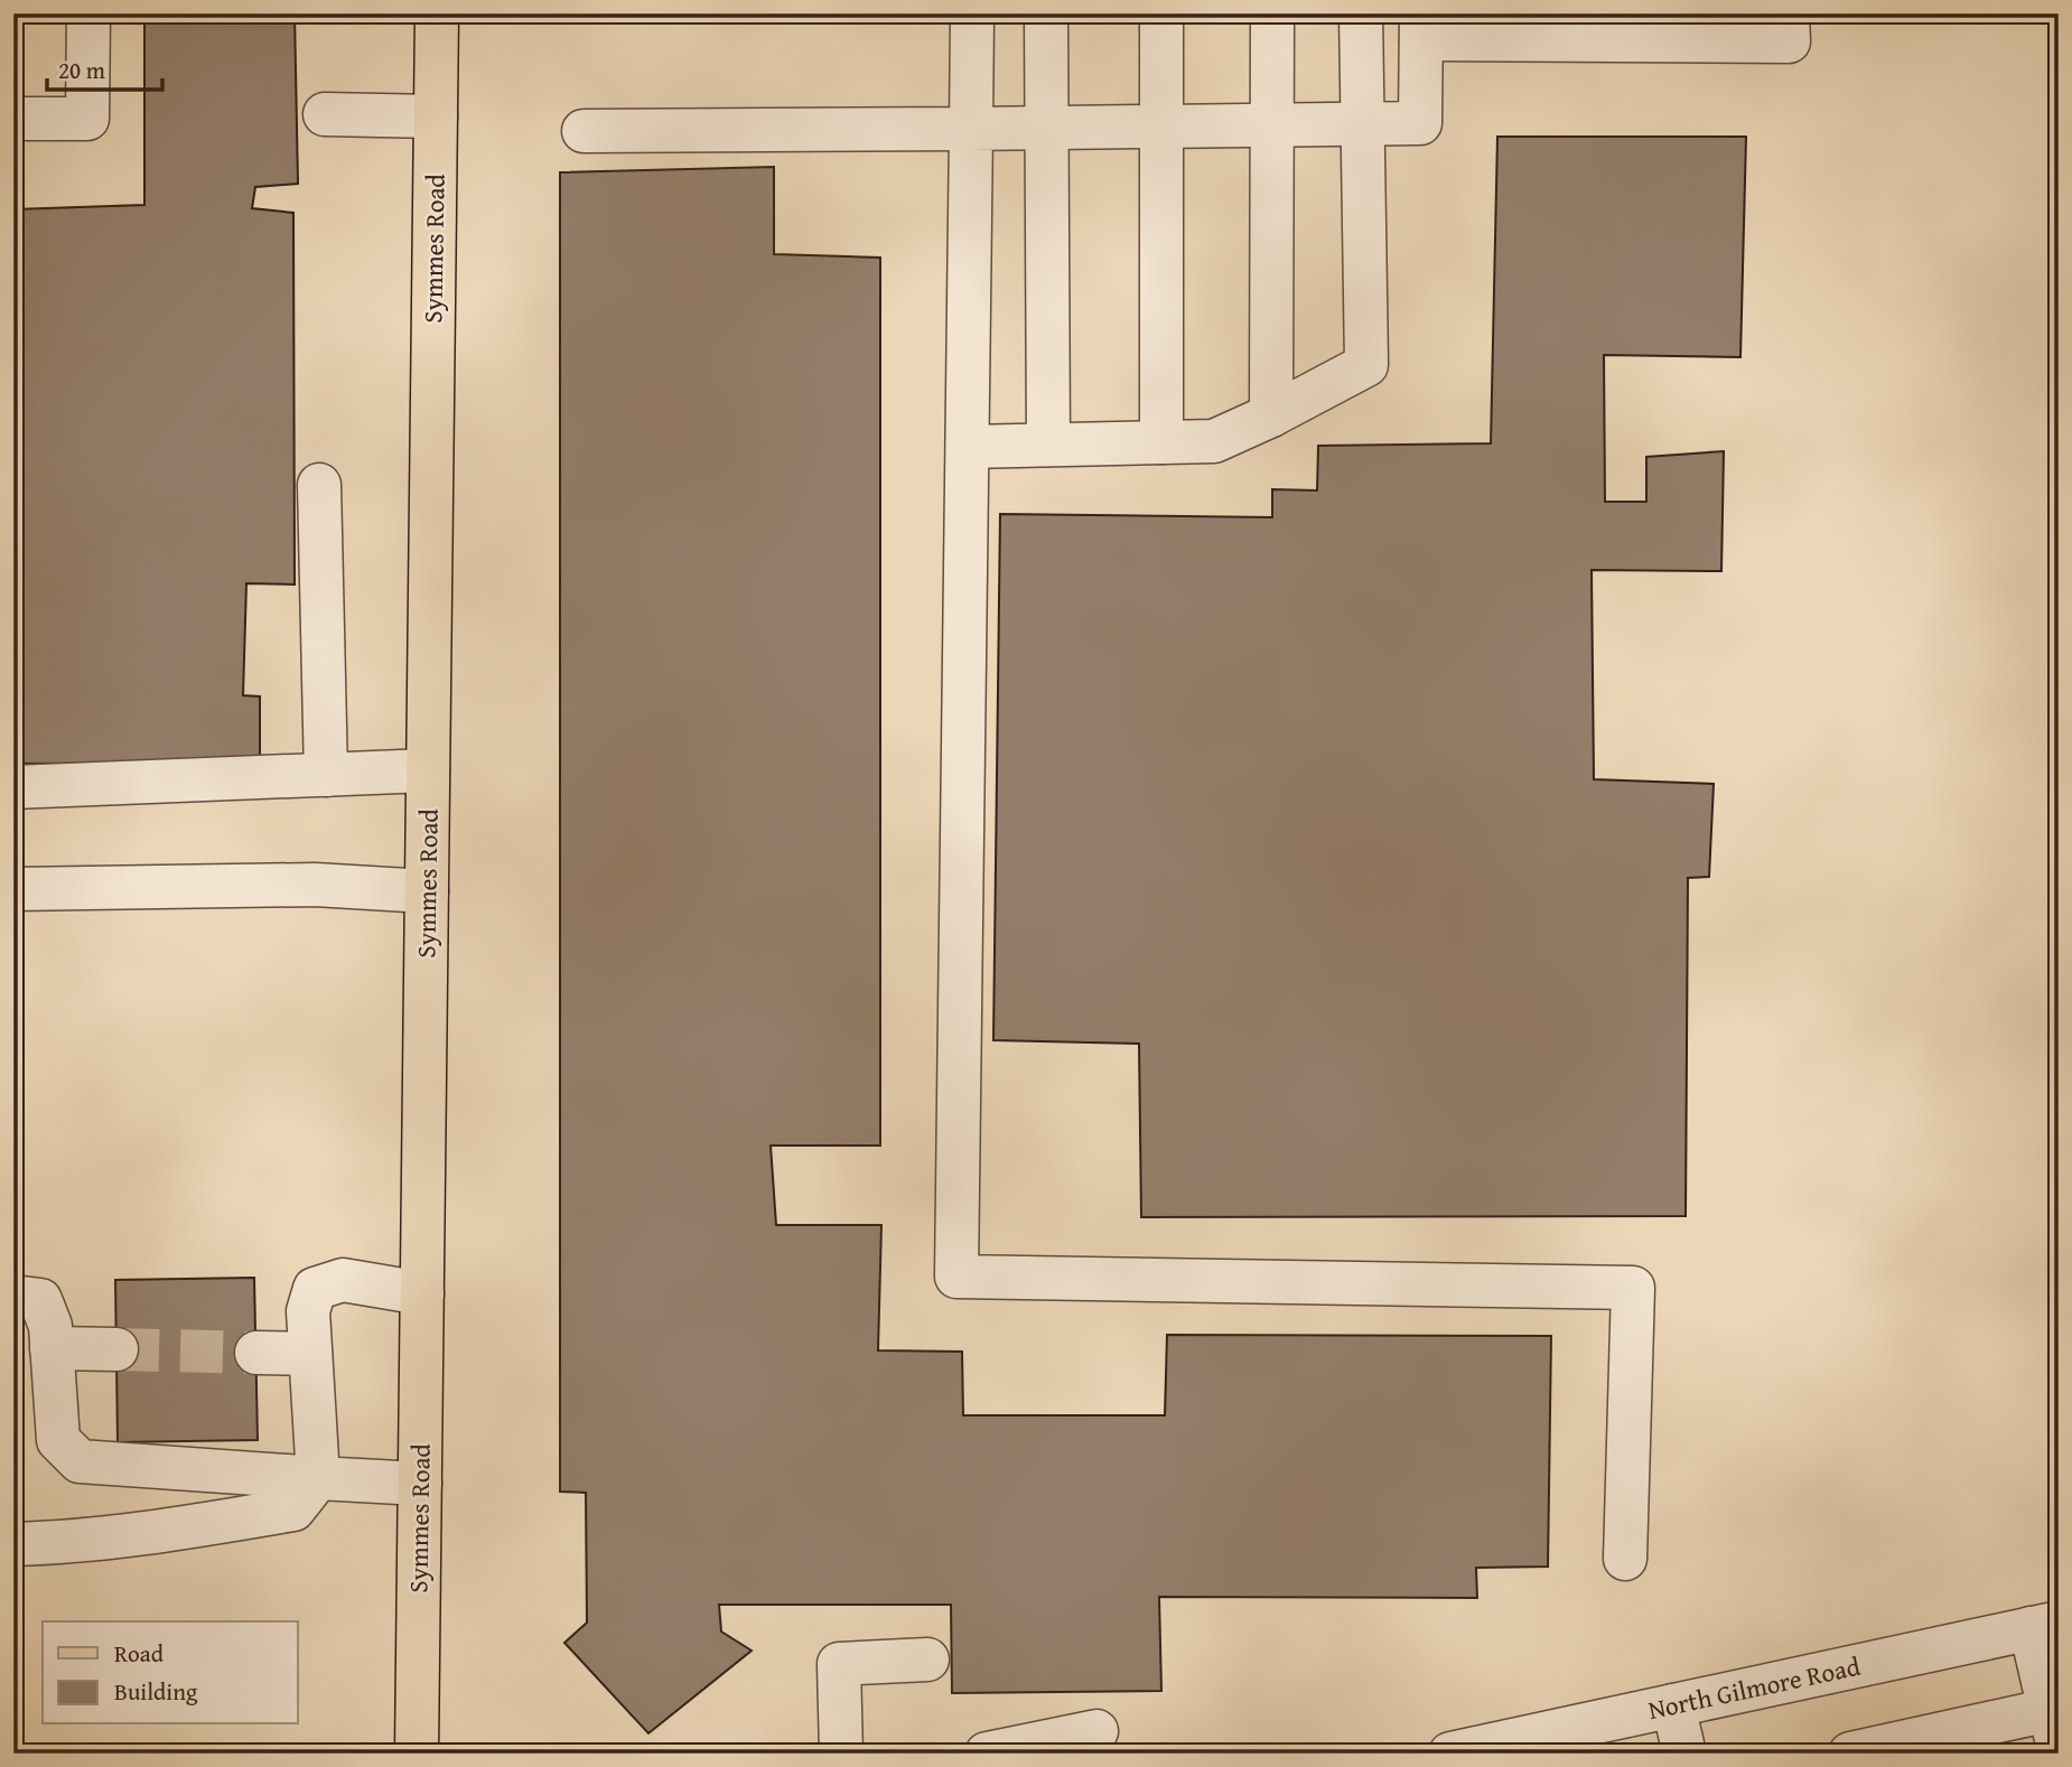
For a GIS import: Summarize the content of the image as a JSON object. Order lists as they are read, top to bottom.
{
  "streets": {
    "main road": ["Symmes Road"],
    "street": ["North Gilmore Road"]
  },
  "legend": ["Road", "Building"],
  "scale_bar": "20 m"
}
